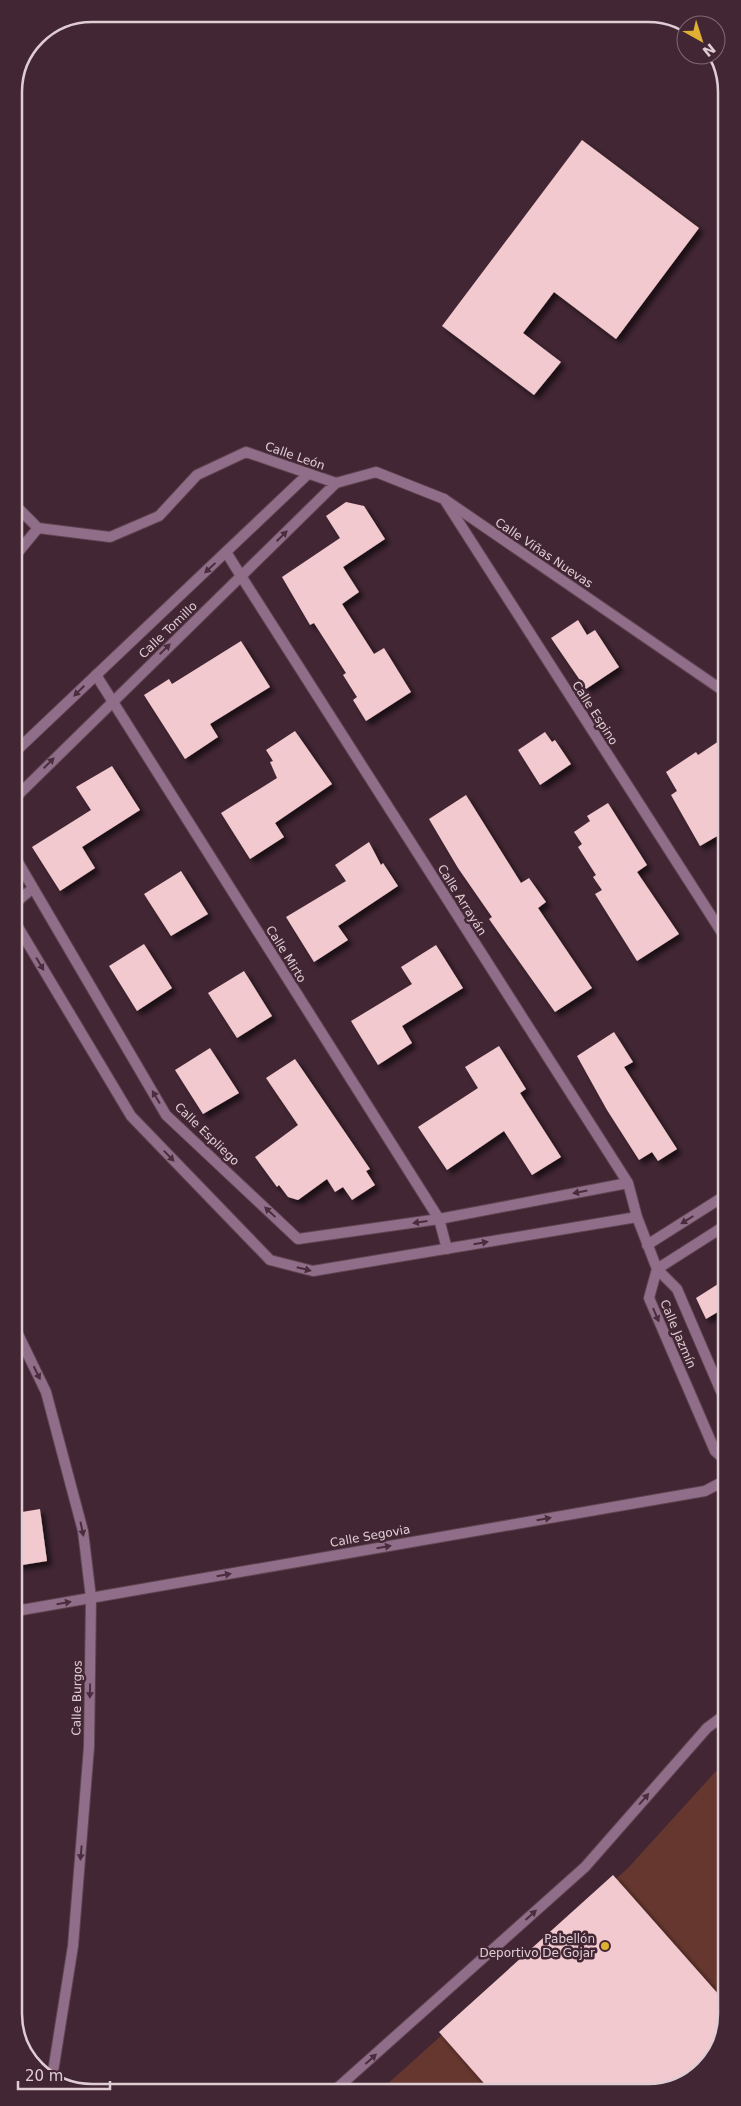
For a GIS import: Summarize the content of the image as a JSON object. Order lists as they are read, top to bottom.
{
  "streets": {
    "street": [
      "Calle León",
      "Calle Viñas Nuevas",
      "Calle Tomillo",
      "Calle Espino",
      "Calle Arrayán",
      "Calle Mirto",
      "Calle Espliego",
      "Calle Jazmín",
      "Calle Segovia",
      "Calle Burgos"
    ]
  },
  "crossings": [
    ["Calle León", "Calle Viñas Nuevas"],
    ["Calle León", "Calle Tomillo"],
    ["Calle Viñas Nuevas", "Calle Tomillo"],
    ["Calle Viñas Nuevas", "Calle Espino"],
    ["Calle Tomillo", "Calle Arrayán"],
    ["Calle Tomillo", "Calle Mirto"],
    ["Calle Arrayán", "Calle Espliego"],
    ["Calle Arrayán", "Calle Jazmín"],
    ["Calle Mirto", "Calle Espliego"],
    ["Calle Segovia", "Calle Burgos"]
  ],
  "one_way": ["Calle Espliego", "Calle Segovia", "Calle Burgos"],
  "places": ["Pabellón Deportivo De Gojar"],
  "scale_bar": "20 m",
  "north": "bottom right"
}
